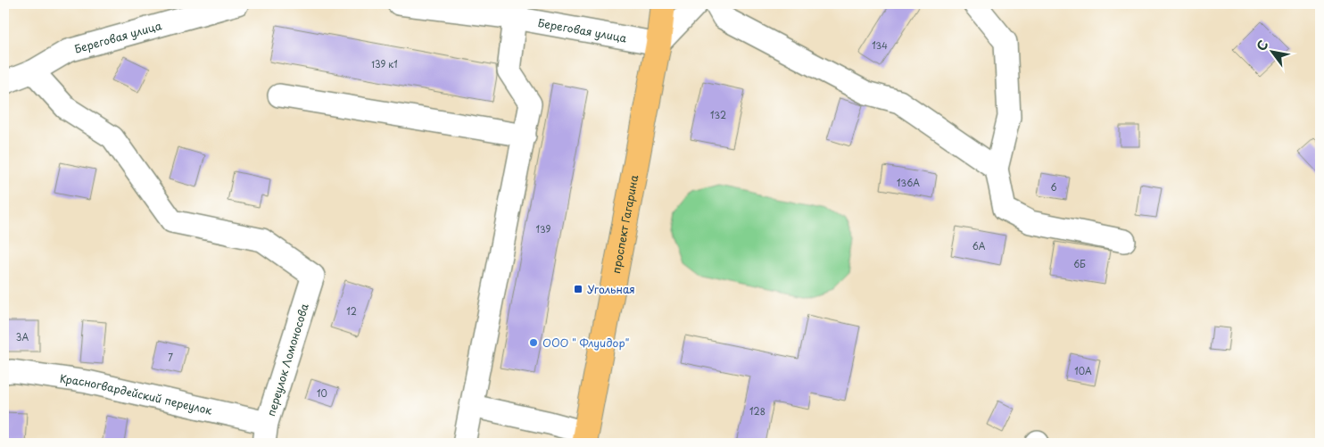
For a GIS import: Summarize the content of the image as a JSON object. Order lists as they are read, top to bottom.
{
  "streets": {
    "main road": ["проспект Гагарина"],
    "street": ["Береговая улица", "переулок Ломоносова", "Красногвардейский переулок"]
  },
  "crossings": [
    ["Береговая улица", "проспект Гагарина"],
    ["Береговая улица", "переулок Ломоносова"],
    ["переулок Ломоносова", "Красногвардейский переулок"]
  ],
  "places": {
    "transit": ["Угольная"],
    "other": ["ООО \" Флуидор\""]
  },
  "house_numbers": [
    "134",
    "139 к1",
    "132",
    "136А",
    "6",
    "139",
    "6А",
    "6Б",
    "12",
    "3А",
    "7",
    "10А",
    "10",
    "128"
  ],
  "north": "top left"
}
